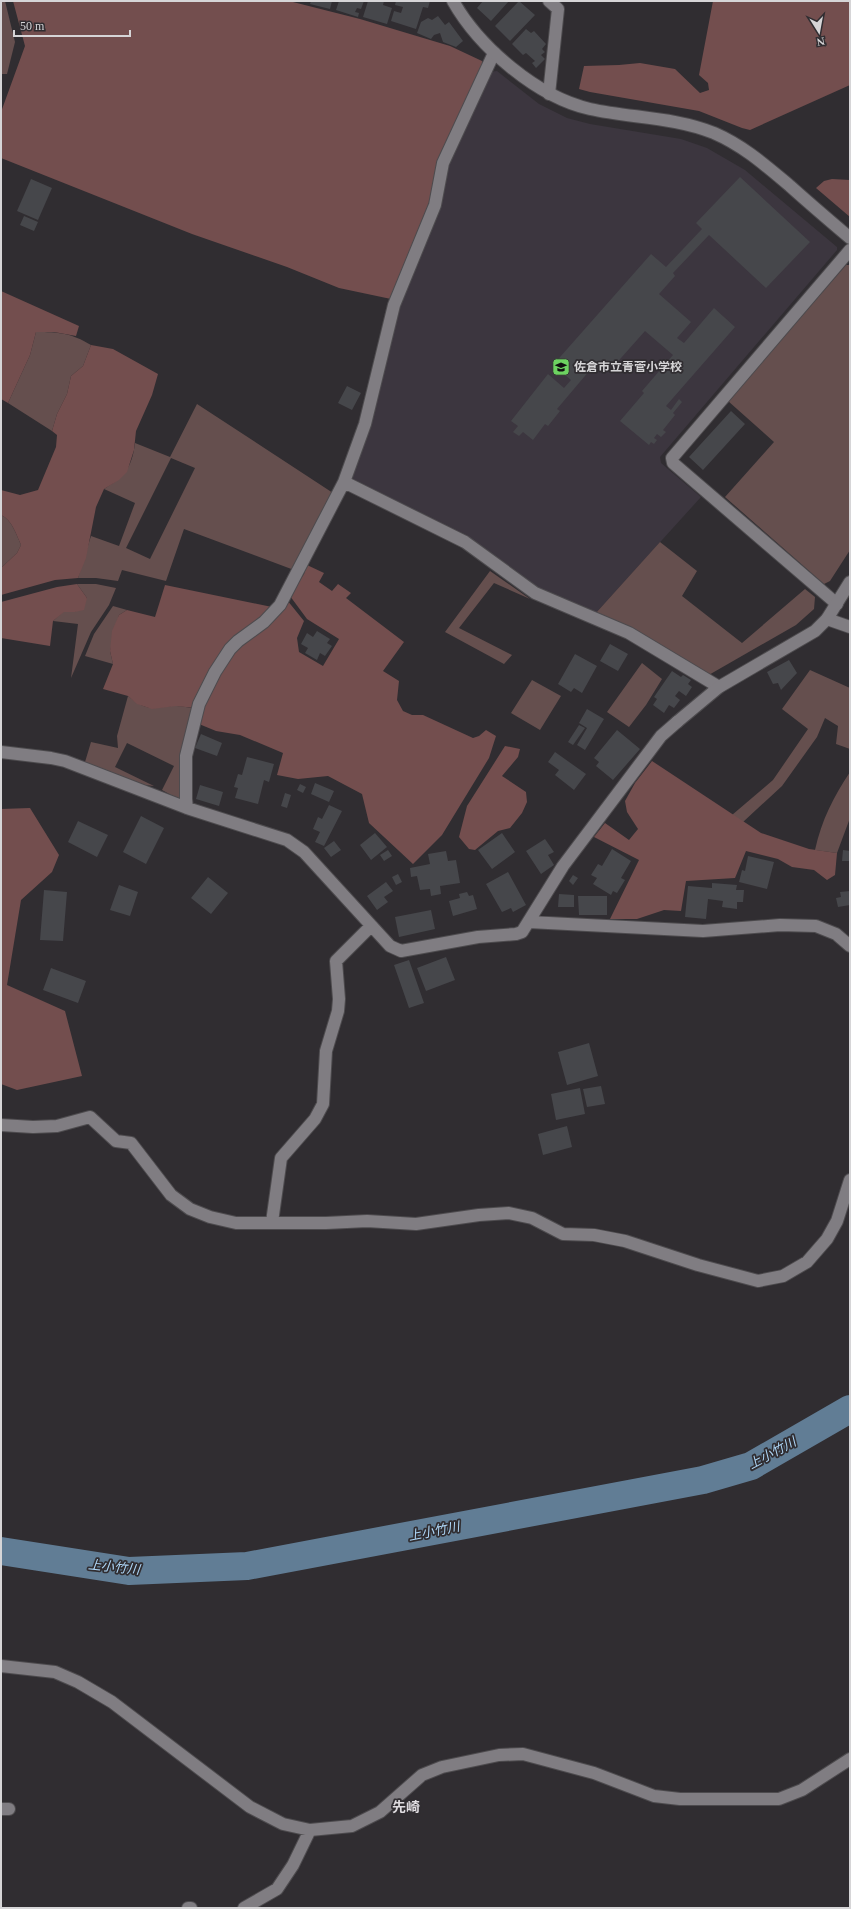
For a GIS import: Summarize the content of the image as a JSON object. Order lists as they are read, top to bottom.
{
  "districts": ["先崎"],
  "water": ["上小竹川"],
  "places": {
    "school or university": ["佐倉市立青菅小学校"]
  },
  "scale_bar": "50 m",
  "north": "bottom"
}
